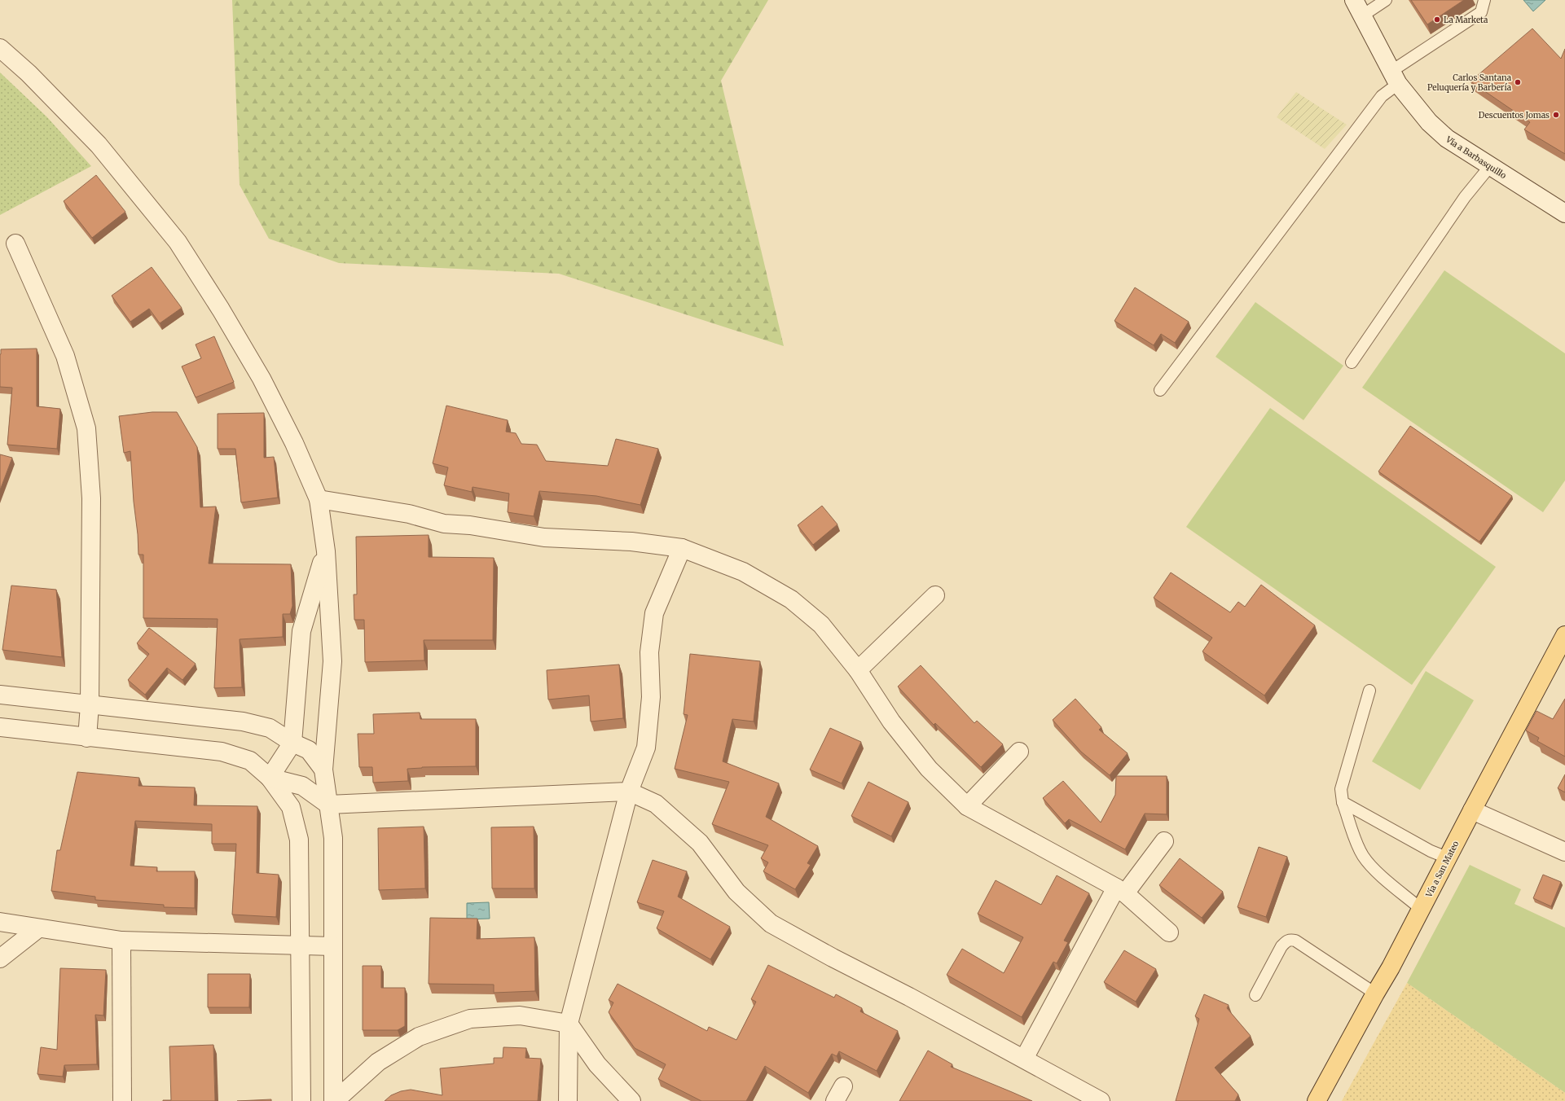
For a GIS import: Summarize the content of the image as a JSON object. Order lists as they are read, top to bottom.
{
  "streets": {
    "main road": ["Vía a San Mateo"],
    "street": ["Via a Barbasquillo"]
  },
  "places": ["La Marketa", "Carlos Santana Peluquería y Barbería", "Descuentos Jomas"]
}
